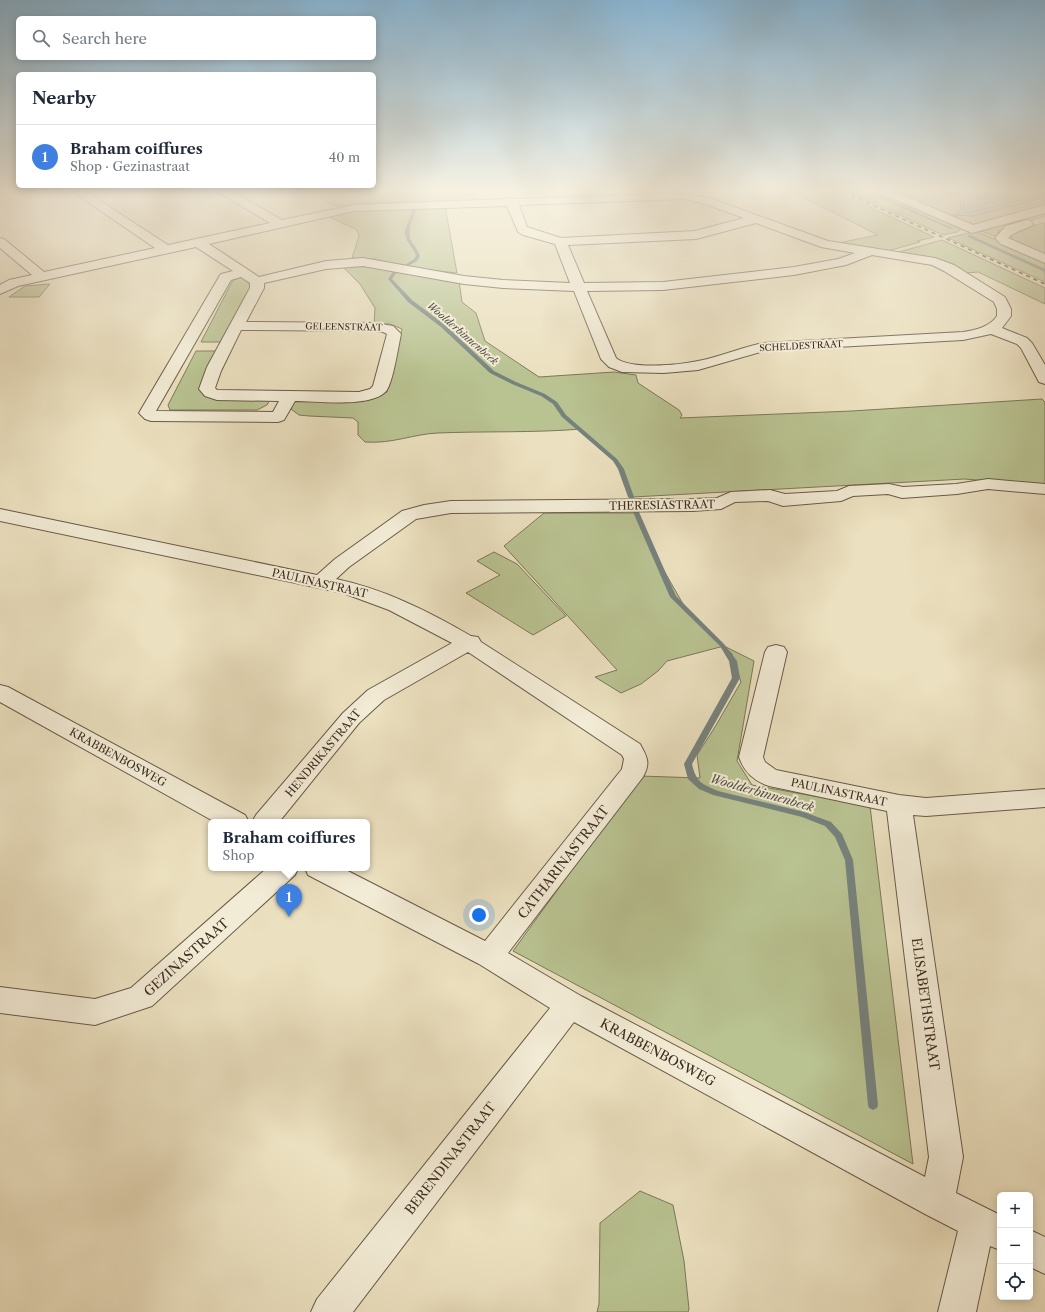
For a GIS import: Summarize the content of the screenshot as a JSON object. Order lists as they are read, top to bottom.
{
  "streets": {
    "street": [
      "GELEENSTRAAT",
      "SCHELDESTRAAT",
      "THERESIASTRAAT",
      "PAULINASTRAAT",
      "HENDRIKASTRAAT",
      "KRABBENBOSWEG",
      "CATHARINASTRAAT",
      "GEZINASTRAAT",
      "ELISABETHSTRAAT",
      "BERENDINASTRAAT"
    ]
  },
  "crossings": [
    ["THERESIASTRAAT", "PAULINASTRAAT"],
    ["PAULINASTRAAT", "HENDRIKASTRAAT"],
    ["PAULINASTRAAT", "CATHARINASTRAAT"],
    ["PAULINASTRAAT", "ELISABETHSTRAAT"],
    ["KRABBENBOSWEG", "CATHARINASTRAAT"],
    ["KRABBENBOSWEG", "ELISABETHSTRAAT"],
    ["KRABBENBOSWEG", "BERENDINASTRAAT"]
  ],
  "water": ["Woolderbinnenbeek"],
  "page": {
    "search": "Search here",
    "heading": "Nearby",
    "list": [
      {
        "mark": "1",
        "name": "Braham coiffures",
        "note": "Shop · Gezinastraat",
        "value": "40 m"
      }
    ],
    "popup": ["Braham coiffures", "Shop"],
    "pins": "1",
    "map_buttons": ["+", "−"]
  }
}
